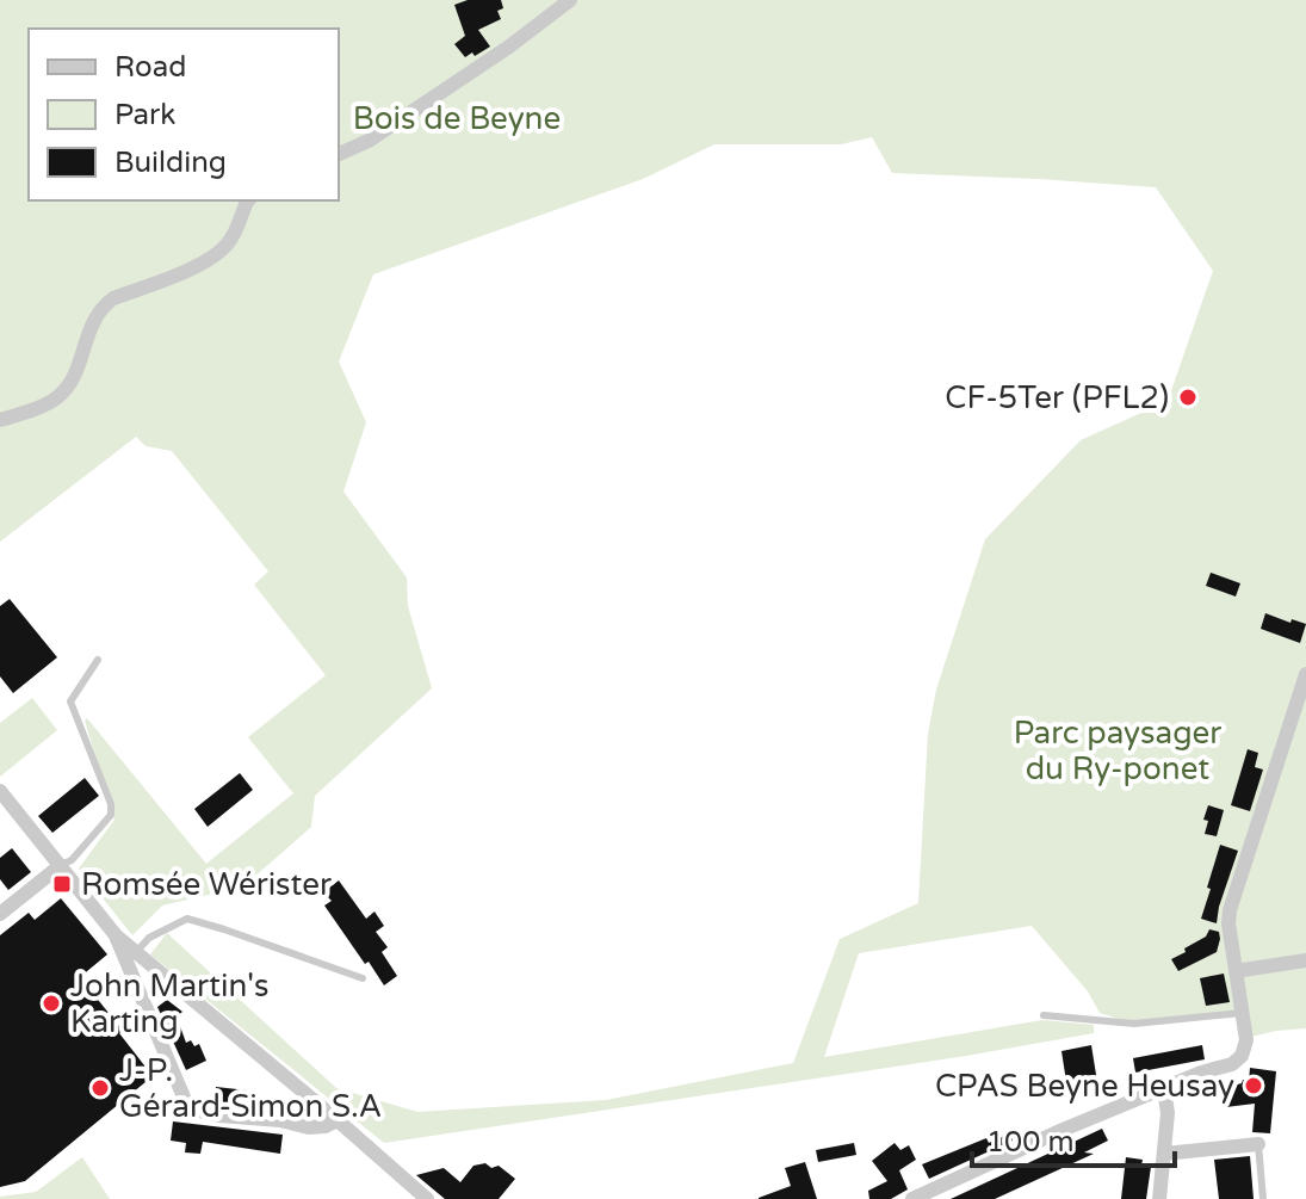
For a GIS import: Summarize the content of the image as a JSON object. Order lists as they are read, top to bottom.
{
  "parks": ["Bois de Beyne", "Parc paysager du Ry-ponet"],
  "places": {
    "other": [
      "CF-5Ter (PFL2)",
      "John Martin's Karting",
      "CPAS Beyne Heusay",
      "J-P. Gérard-Simon S.A"
    ],
    "transit": ["Romsée Wérister"]
  },
  "legend": ["Road", "Park", "Building"],
  "scale_bar": "100 m"
}
